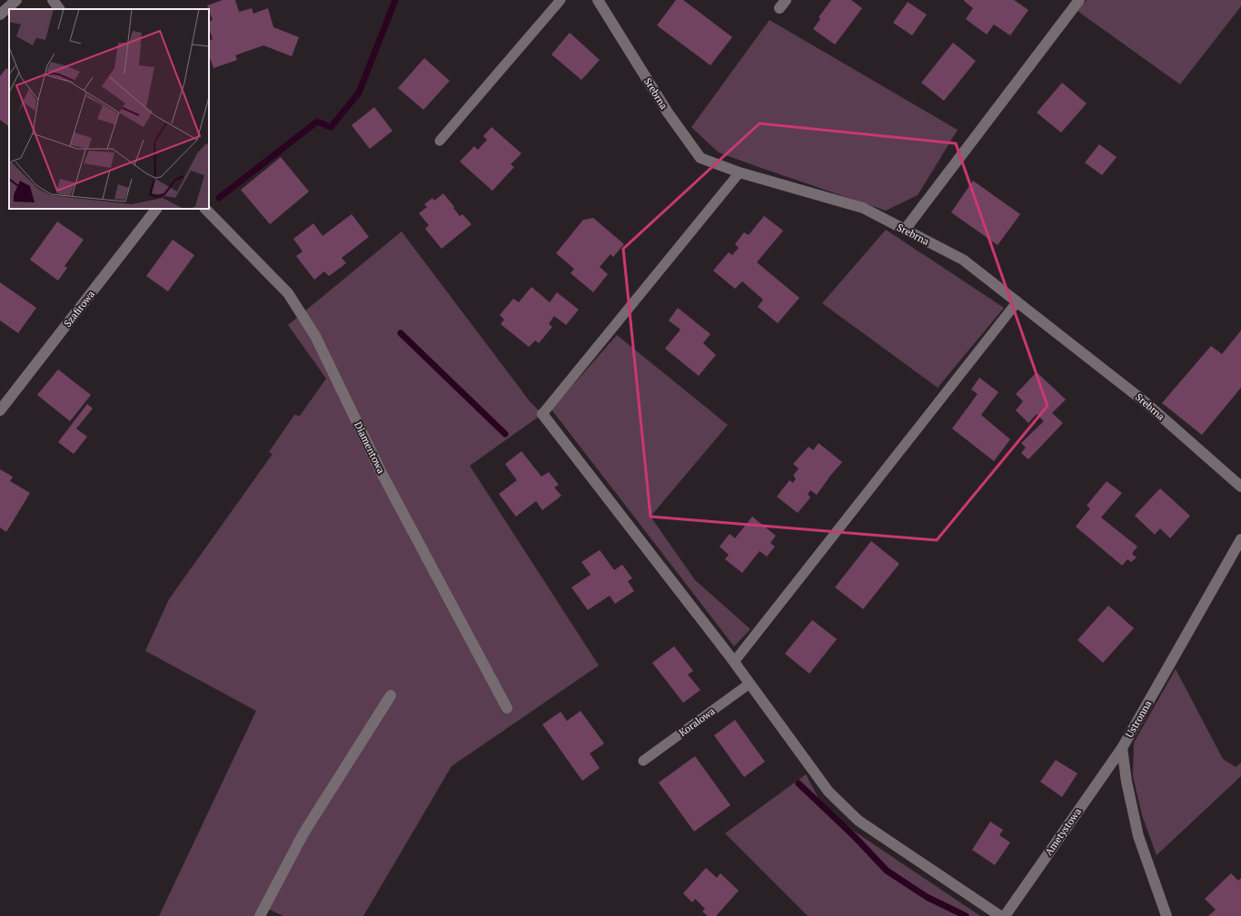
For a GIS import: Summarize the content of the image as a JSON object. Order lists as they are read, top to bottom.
{
  "streets": {
    "street": [
      "Srebrna",
      "Szafirowa",
      "Diamentowa",
      "Ustronna",
      "Ametystowa"
    ],
    "lane": ["Koralowa"]
  },
  "crossings": [
    ["Ustronna", "Ametystowa"]
  ]
}
